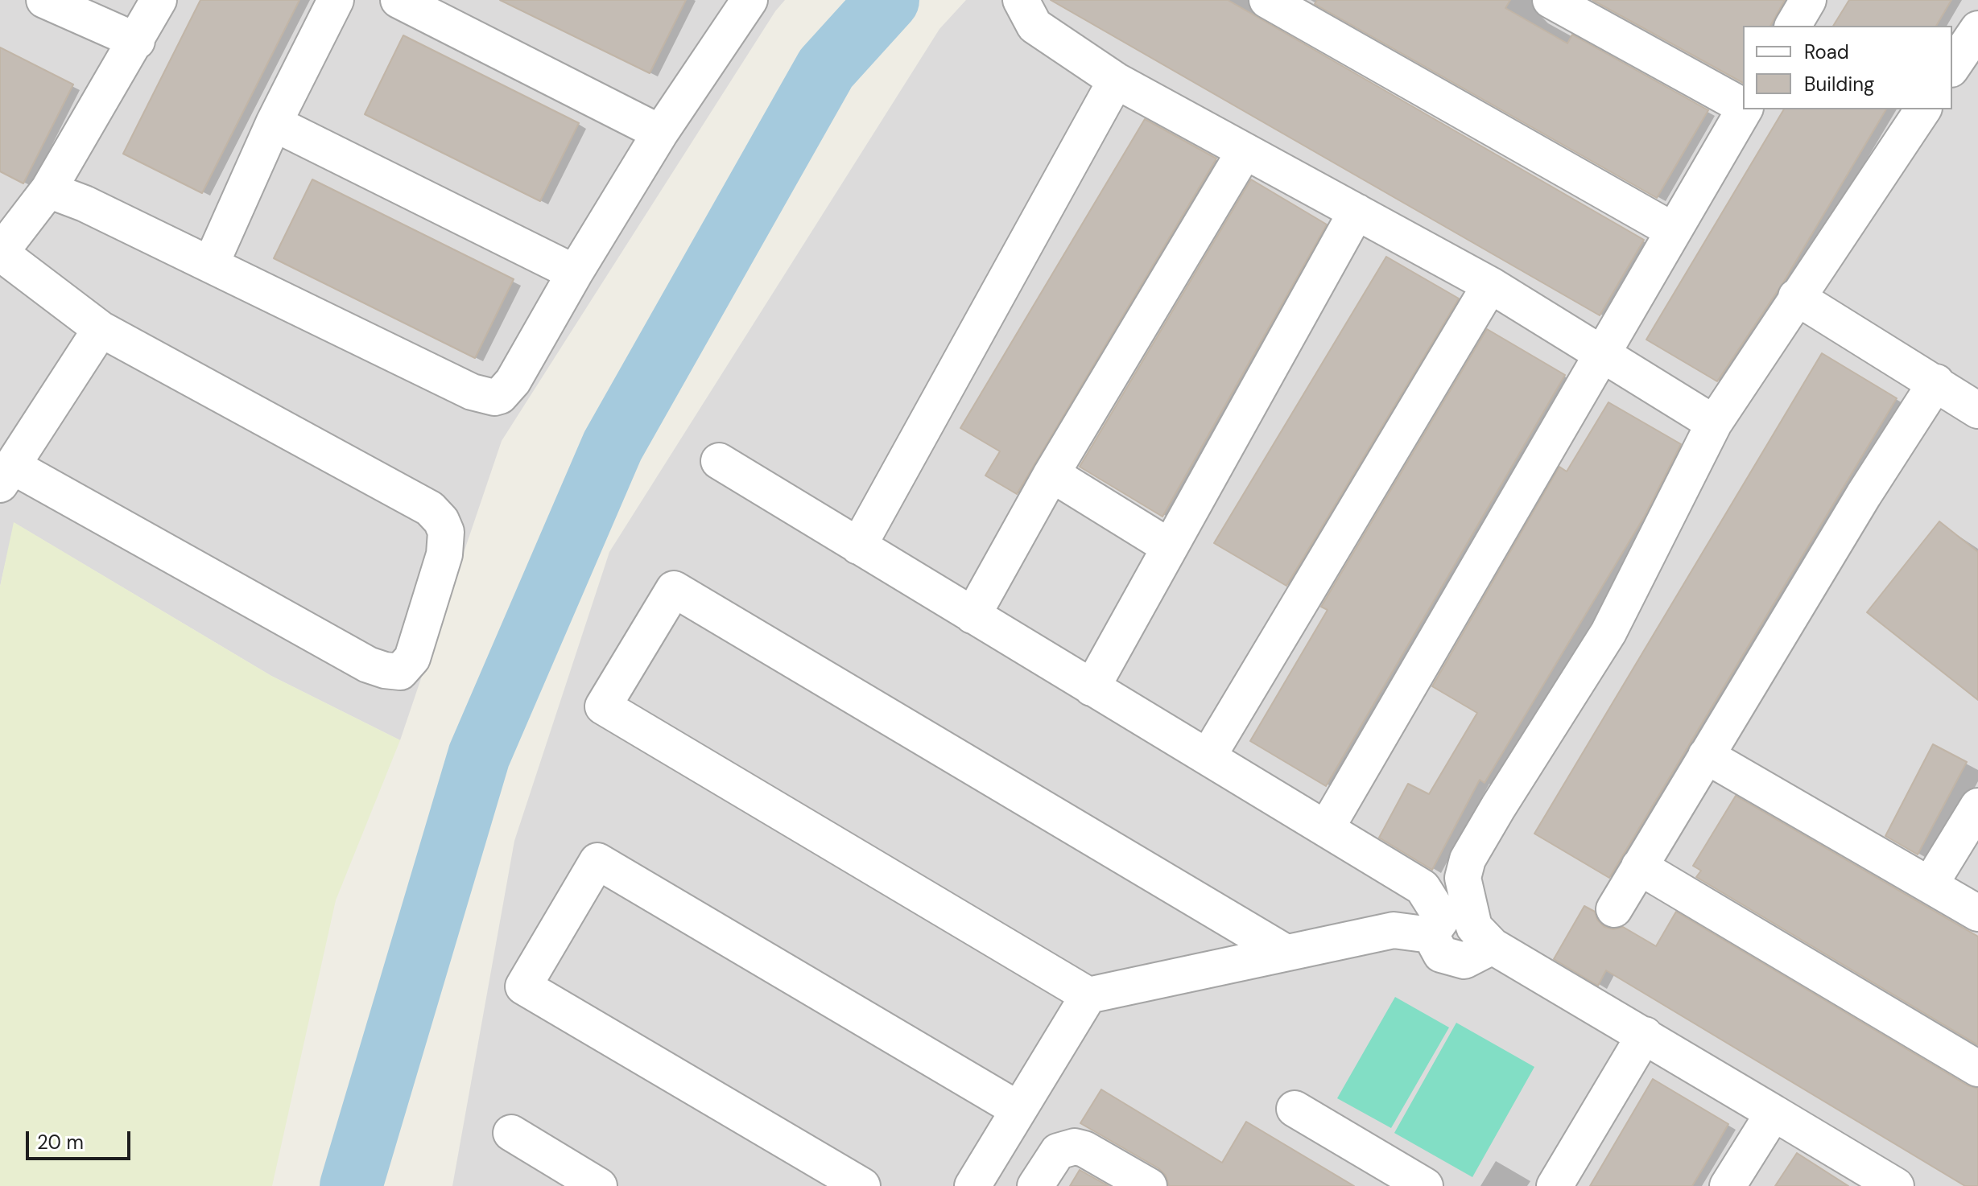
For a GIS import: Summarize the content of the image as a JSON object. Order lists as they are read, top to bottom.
{
  "legend": ["Road", "Building"],
  "scale_bar": "20 m"
}
